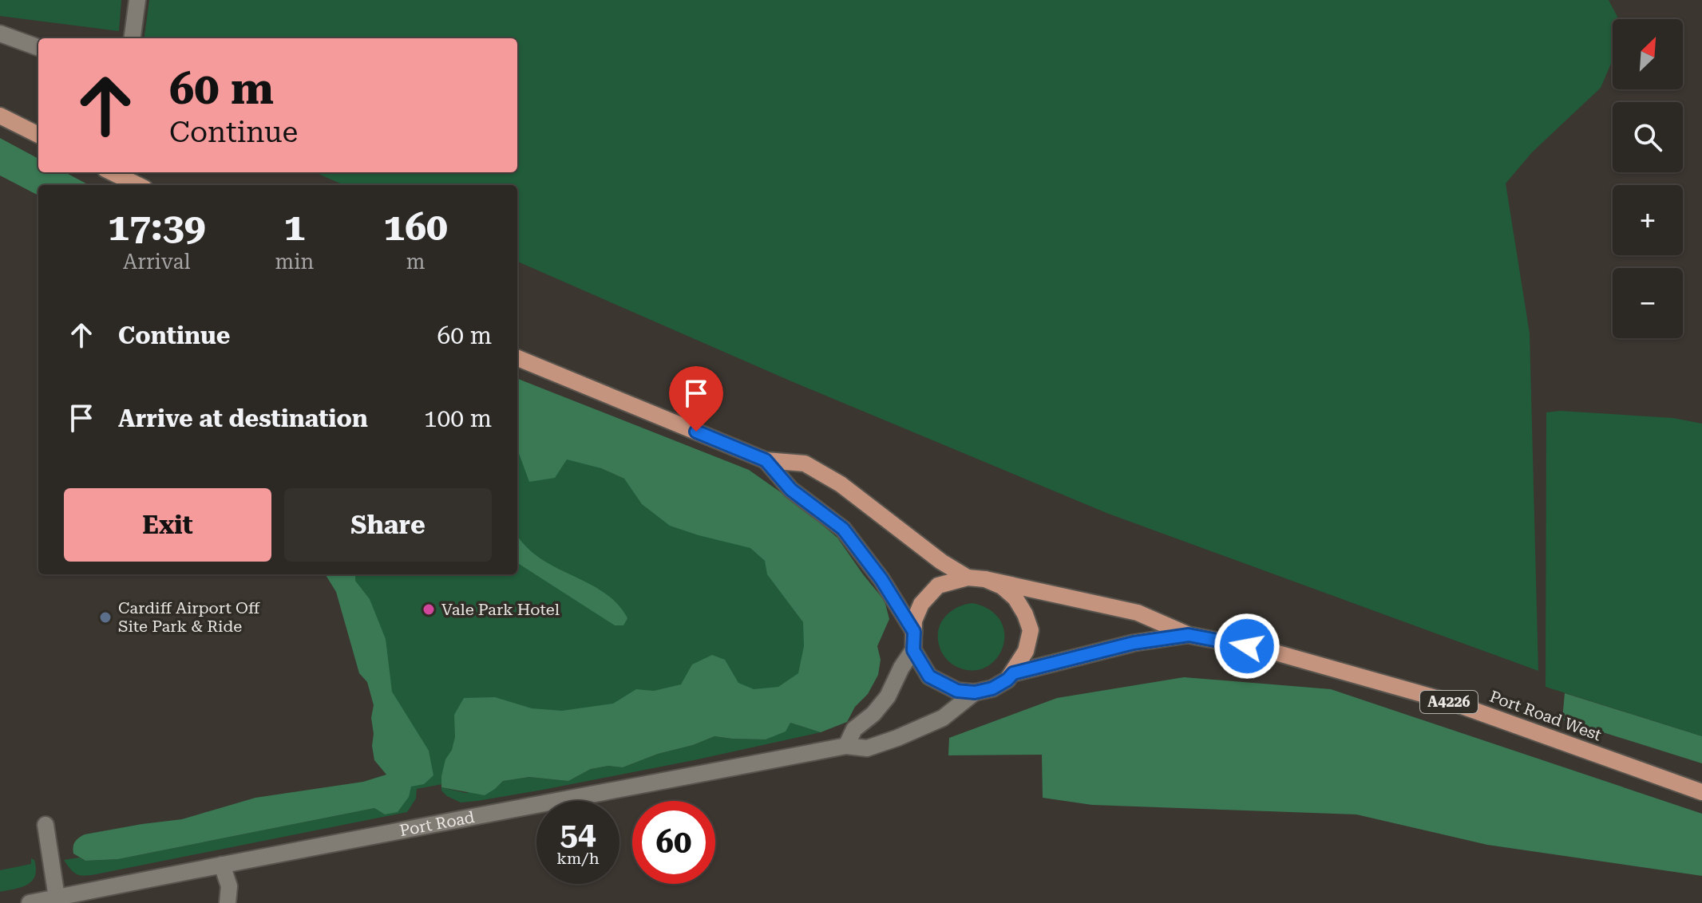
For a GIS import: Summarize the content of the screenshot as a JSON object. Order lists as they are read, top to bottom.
{
  "streets": {
    "main road": ["A4226", "Port Road West"],
    "street": ["Port Road"]
  },
  "crossings": [
    ["A4226", "Port Road West"],
    ["A4226", "Port Road"],
    ["Port Road West", "Port Road"]
  ],
  "places": ["Vale Park Hotel", "Cardiff Airport Off Site Park & Ride"],
  "north": "top right",
  "page": {
    "map_buttons": ["+", "−"],
    "turn": ["60 m", "Continue"],
    "eta": [
      "17:39",
      "Arrival",
      "1",
      "min",
      "160",
      "m"
    ],
    "list": [
      {
        "name": "Continue",
        "value": "60 m"
      },
      {
        "name": "Arrive at destination",
        "value": "100 m"
      }
    ],
    "buttons": ["Exit", "Share"],
    "speed": "54 km/h",
    "limit": "60"
  }
}
